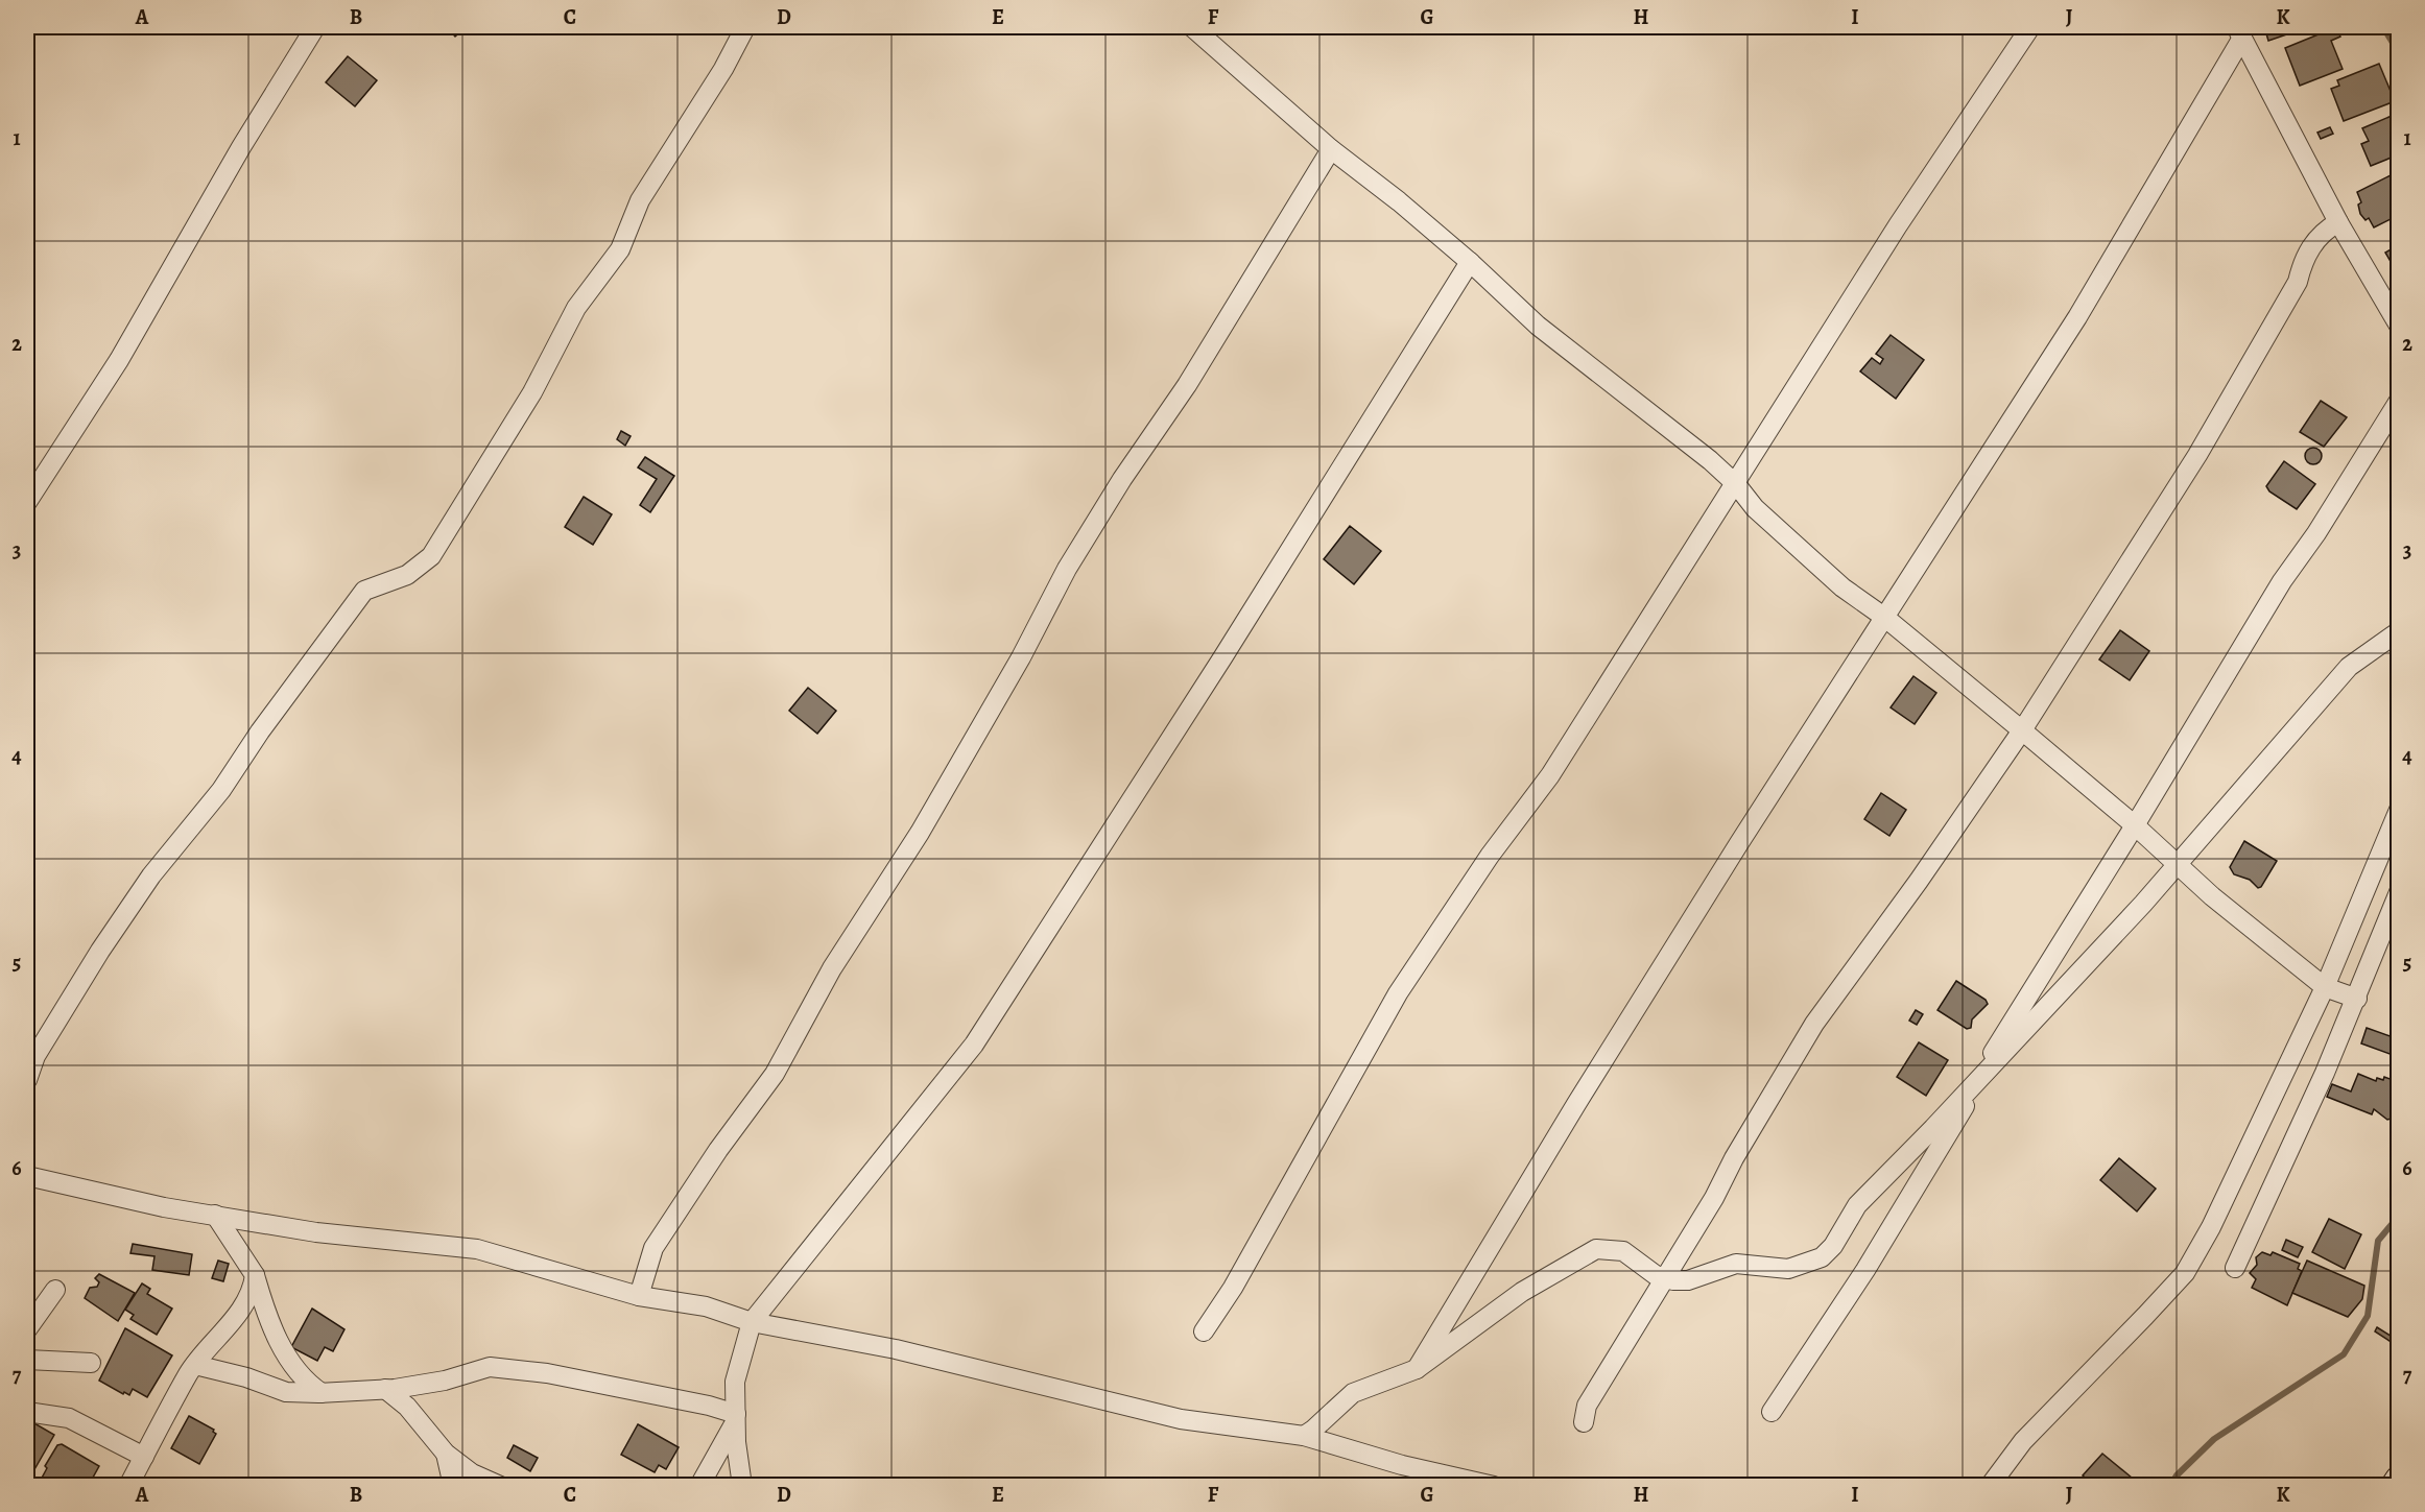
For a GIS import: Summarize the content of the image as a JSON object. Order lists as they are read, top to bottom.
{
  "grid": {
    "columns": [
      "A",
      "B",
      "C",
      "D",
      "E",
      "F",
      "G",
      "H",
      "I",
      "J",
      "K"
    ],
    "rows": [
      "1",
      "2",
      "3",
      "4",
      "5",
      "6",
      "7"
    ]
  }
}
